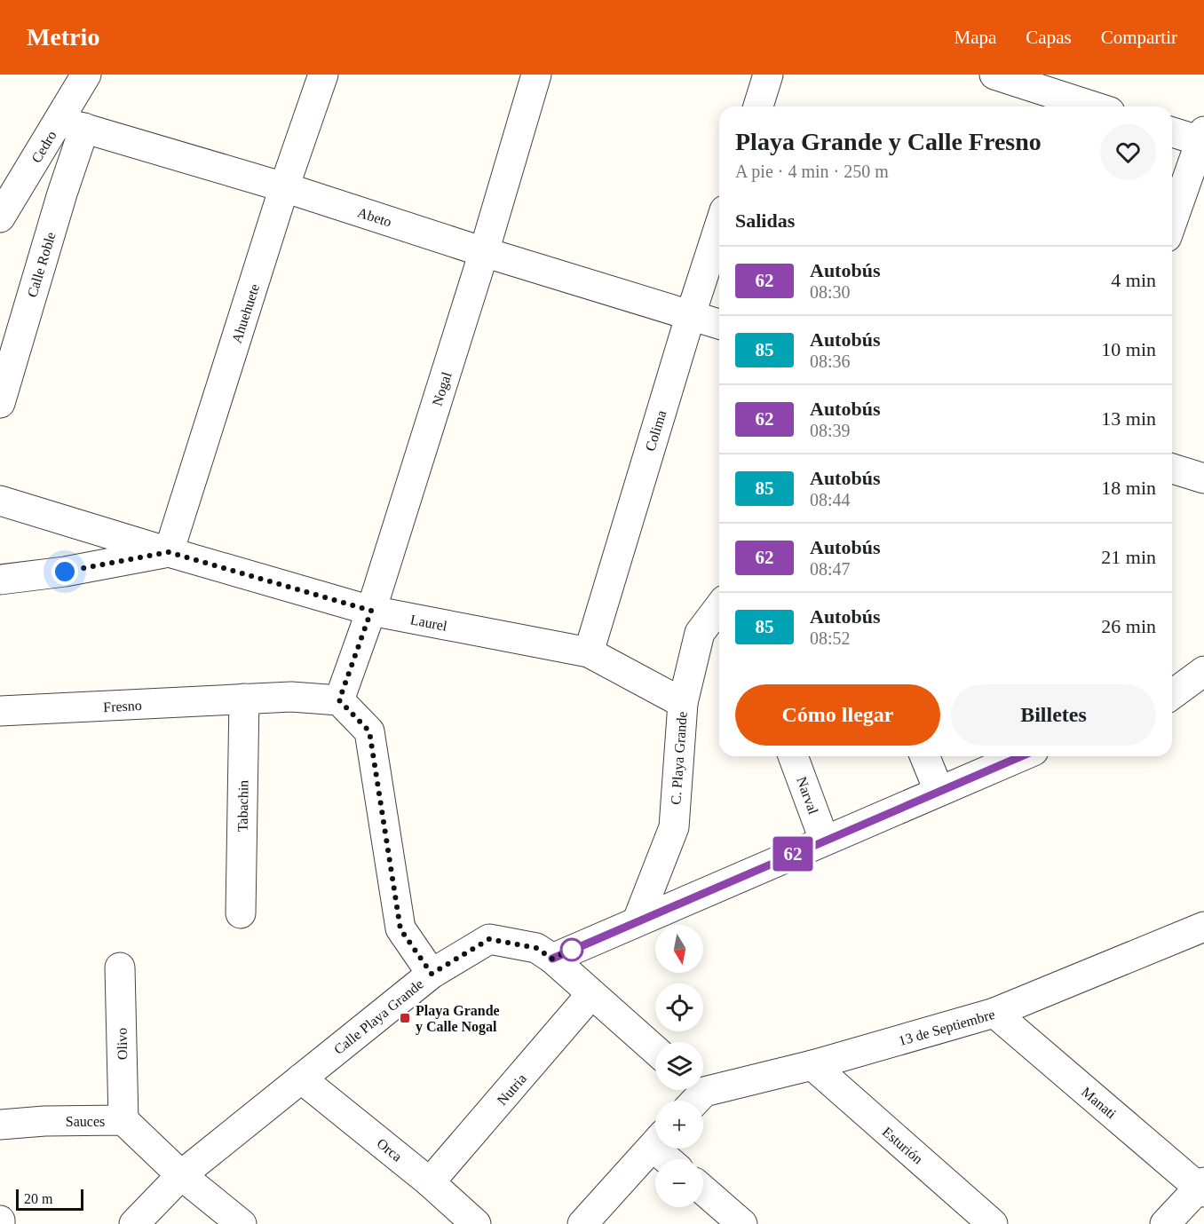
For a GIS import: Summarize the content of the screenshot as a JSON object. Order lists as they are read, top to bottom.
{
  "streets": {
    "street": [
      "Cedro",
      "Abeto",
      "Calle Roble",
      "Ahuehuete",
      "Nogal",
      "Colima",
      "Laurel",
      "Fresno",
      "C. Playa Grande",
      "Narval",
      "Tabachin",
      "Calle Playa Grande",
      "13 de Septiembre",
      "Olivo",
      "Nutria",
      "Manati",
      "Sauces",
      "Esturión",
      "Orca"
    ]
  },
  "crossings": [
    ["Cedro", "Abeto"],
    ["Cedro", "Calle Roble"],
    ["Abeto", "Calle Roble"],
    ["Abeto", "Ahuehuete"],
    ["Abeto", "Nogal"],
    ["Abeto", "Colima"],
    ["Ahuehuete", "Laurel"],
    ["Nogal", "Laurel"],
    ["Colima", "Laurel"],
    ["Laurel", "C. Playa Grande"],
    ["Fresno", "Tabachin"],
    ["Calle Playa Grande", "Nutria"],
    ["Calle Playa Grande", "Sauces"],
    ["Calle Playa Grande", "Orca"],
    ["13 de Septiembre", "Manati"],
    ["13 de Septiembre", "Esturión"],
    ["Olivo", "Sauces"],
    ["Nutria", "Orca"]
  ],
  "places": {
    "transit": ["Playa Grande y Calle Nogal"]
  },
  "lines": ["bus line 62"],
  "scale_bar": "20 m",
  "north": "bottom",
  "page": {
    "header": "Metrio",
    "nav": ["Mapa", "Capas", "Compartir"],
    "on_map": "62",
    "heading": [
      ["Playa Grande y Calle Fresno", "A pie · 4 min · 250 m"],
      "Salidas"
    ],
    "list": [
      {
        "mark": "62",
        "name": "Autobús",
        "note": "08:30",
        "value": "4 min"
      },
      {
        "mark": "85",
        "name": "Autobús",
        "note": "08:36",
        "value": "10 min"
      },
      {
        "mark": "62",
        "name": "Autobús",
        "note": "08:39",
        "value": "13 min"
      },
      {
        "mark": "85",
        "name": "Autobús",
        "note": "08:44",
        "value": "18 min"
      },
      {
        "mark": "62",
        "name": "Autobús",
        "note": "08:47",
        "value": "21 min"
      },
      {
        "mark": "85",
        "name": "Autobús",
        "note": "08:52",
        "value": "26 min"
      }
    ],
    "buttons": ["Cómo llegar", "Billetes"],
    "map_buttons": ["+", "−"],
    "scale": "20 m"
  }
}
